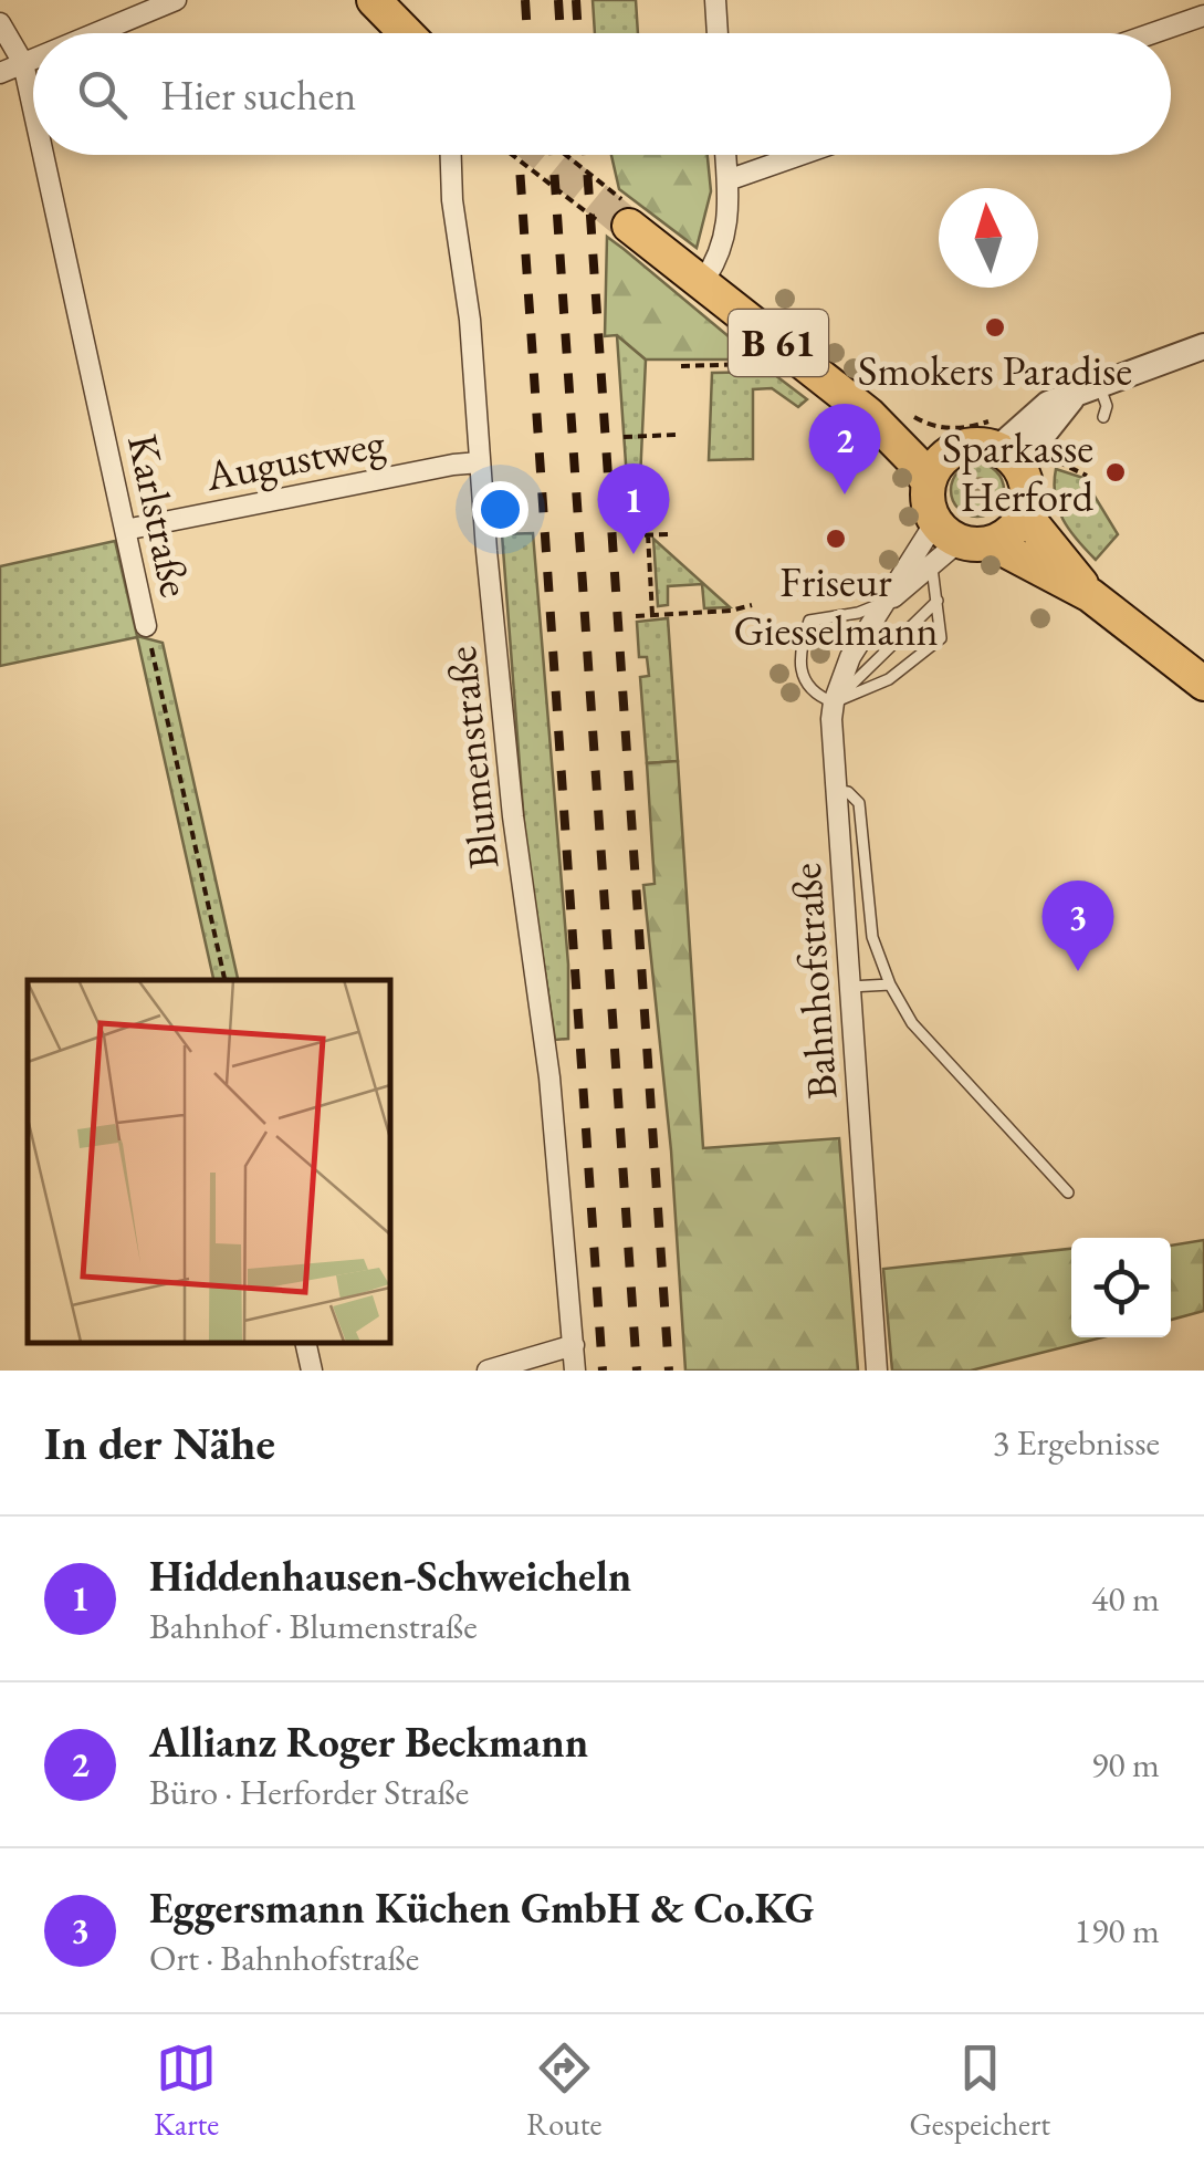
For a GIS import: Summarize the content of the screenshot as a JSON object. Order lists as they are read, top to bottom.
{
  "streets": {
    "main road": ["B 61"],
    "street": [
      "Augustweg",
      "Karlstraße",
      "Blumenstraße",
      "Bahnhofstraße"
    ]
  },
  "crossings": [
    ["B 61", "Bahnhofstraße"],
    ["Augustweg", "Karlstraße"],
    ["Augustweg", "Blumenstraße"]
  ],
  "places": ["Smokers Paradise", "Sparkasse Herford", "Friseur Giesselmann"],
  "north": "top",
  "page": {
    "search": "Hier suchen",
    "pins": ["2", "1", "3"],
    "heading": ["In der Nähe", "3 Ergebnisse"],
    "list": [
      {
        "mark": "1",
        "name": "Hiddenhausen-Schweicheln",
        "note": "Bahnhof · Blumenstraße",
        "value": "40 m"
      },
      {
        "mark": "2",
        "name": "Allianz Roger Beckmann",
        "note": "Büro · Herforder Straße",
        "value": "90 m"
      },
      {
        "mark": "3",
        "name": "Eggersmann Küchen GmbH & Co.KG",
        "note": "Ort · Bahnhofstraße",
        "value": "190 m"
      }
    ],
    "nav": ["Karte", "Route", "Gespeichert"]
  }
}
